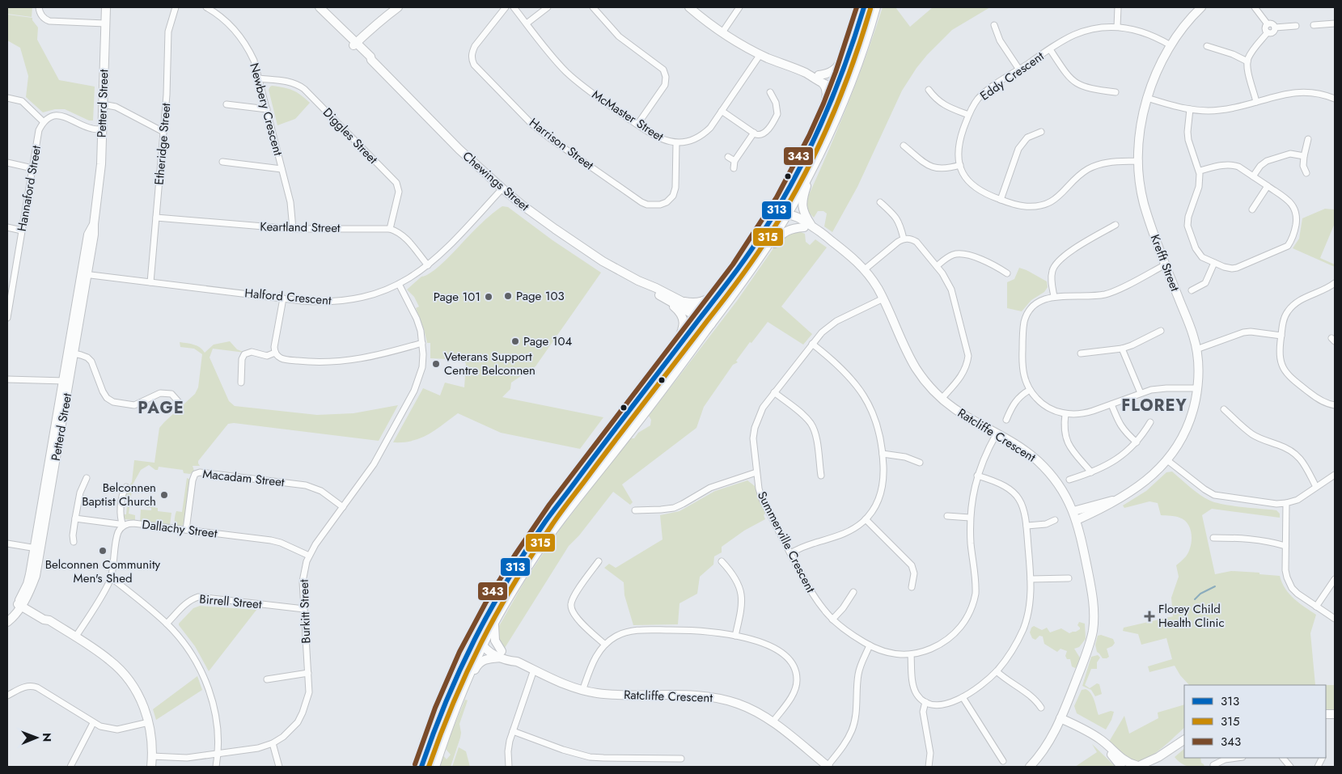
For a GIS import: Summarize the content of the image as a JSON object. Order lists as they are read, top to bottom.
{
  "streets": {
    "street": [
      "Eddy Crescent",
      "Petterd Street",
      "Newbery Crescent",
      "McMaster Street",
      "Diggles Street",
      "Etheridge Street",
      "Harrison Street",
      "Chewings Street",
      "Hannaford Street",
      "Keartland Street",
      "Krefft Street",
      "Halford Crescent",
      "Ratcliffe Crescent",
      "Macadam Street",
      "Dallachy Street",
      "Summerville Crescent",
      "Birrell Street",
      "Burkitt Street"
    ]
  },
  "crossings": [
    ["Eddy Crescent", "Krefft Street"],
    ["Petterd Street", "Halford Crescent"],
    ["Newbery Crescent", "Diggles Street"],
    ["Newbery Crescent", "Keartland Street"],
    ["McMaster Street", "Harrison Street"],
    ["Diggles Street", "Keartland Street"],
    ["Etheridge Street", "Keartland Street"],
    ["Etheridge Street", "Halford Crescent"],
    ["Chewings Street", "Halford Crescent"],
    ["Krefft Street", "Ratcliffe Crescent"],
    ["Halford Crescent", "Burkitt Street"],
    ["Ratcliffe Crescent", "Summerville Crescent"],
    ["Macadam Street", "Dallachy Street"],
    ["Macadam Street", "Burkitt Street"],
    ["Dallachy Street", "Burkitt Street"],
    ["Birrell Street", "Burkitt Street"]
  ],
  "districts": ["FLOREY", "PAGE"],
  "places": {
    "other": [
      "Page 103",
      "Page 101",
      "Page 104",
      "Veterans Support Centre Belconnen",
      "Belconnen Baptist Church",
      "Belconnen Community Men's Shed"
    ],
    "health": ["Florey Child Health Clinic"]
  },
  "lines": ["transit line 313", "transit line 343", "transit line 315"],
  "legend": ["313", "315", "343"],
  "north": "right"
}
